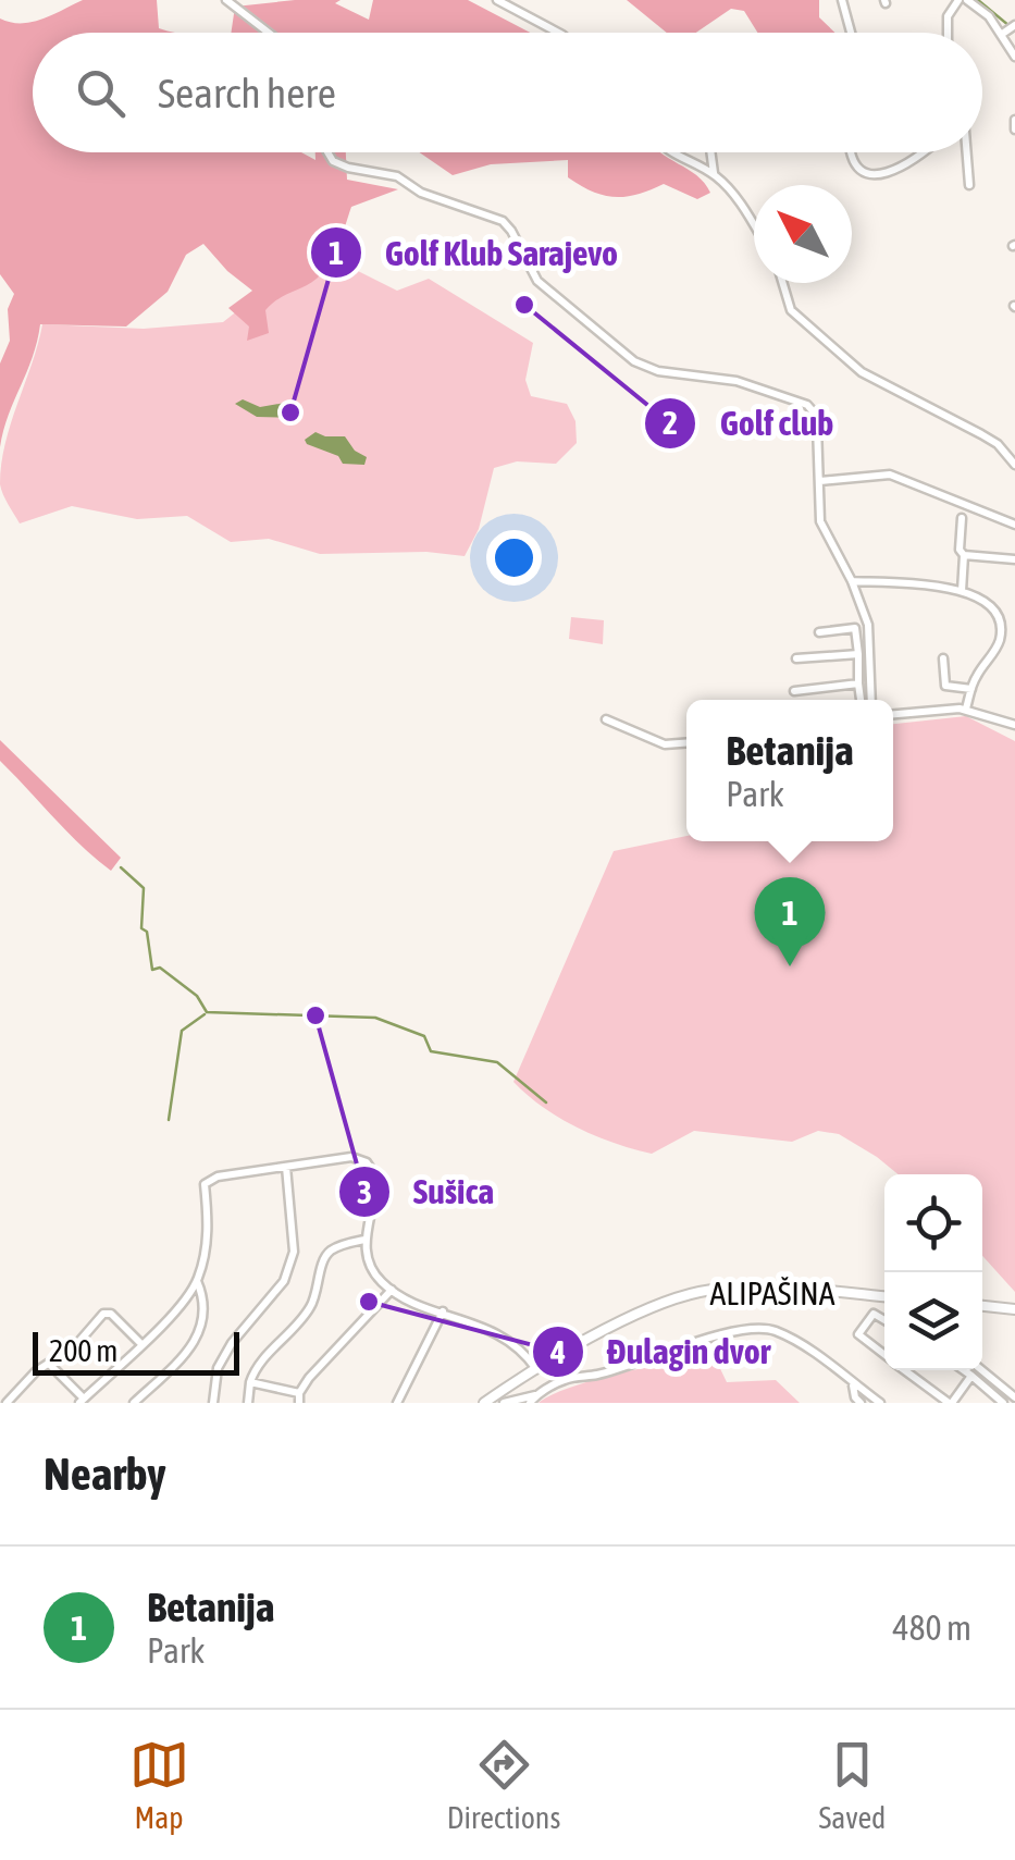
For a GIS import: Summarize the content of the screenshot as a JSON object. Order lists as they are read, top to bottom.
{
  "streets": {
    "main road": ["ALIPAŠINA"]
  },
  "places": [
    "Golf club",
    "Golf Klub Sarajevo",
    "Sušica",
    "Đulagin dvor"
  ],
  "scale_bar": "200 m",
  "north": "top left",
  "page": {
    "search": "Search here",
    "popup": ["Betanija", "Park"],
    "pins": "1",
    "scale": "200 m",
    "heading": "Nearby",
    "list": [
      {
        "mark": "1",
        "name": "Betanija",
        "note": "Park",
        "value": "480 m"
      }
    ],
    "nav": ["Map", "Directions", "Saved"]
  }
}
